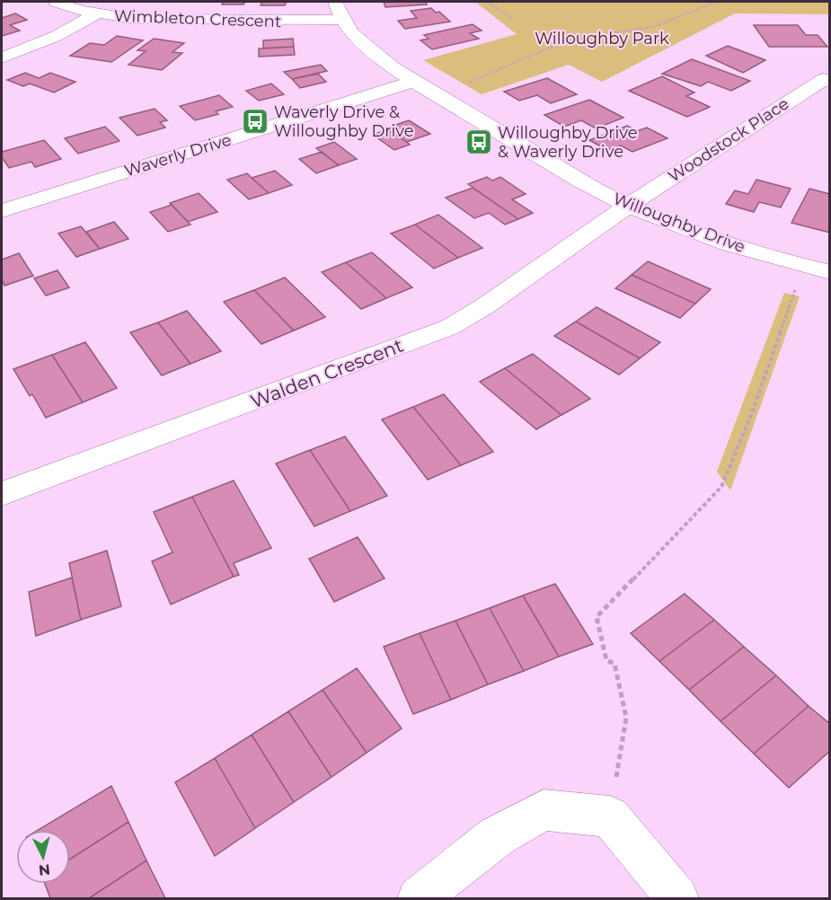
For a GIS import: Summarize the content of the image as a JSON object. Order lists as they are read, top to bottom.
{
  "streets": {
    "street": [
      "Wimbleton Crescent",
      "Woodstock Place",
      "Waverly Drive",
      "Willoughby Drive",
      "Walden Crescent"
    ]
  },
  "crossings": [
    ["Wimbleton Crescent", "Willoughby Drive"],
    ["Woodstock Place", "Willoughby Drive"],
    ["Woodstock Place", "Walden Crescent"],
    ["Waverly Drive", "Willoughby Drive"],
    ["Willoughby Drive", "Walden Crescent"]
  ],
  "parks": ["Willoughby Park"],
  "places": {
    "bus stop": ["Waverly Drive & Willoughby Drive", "Willoughby Drive & Waverly Drive"]
  },
  "north": "bottom"
}
